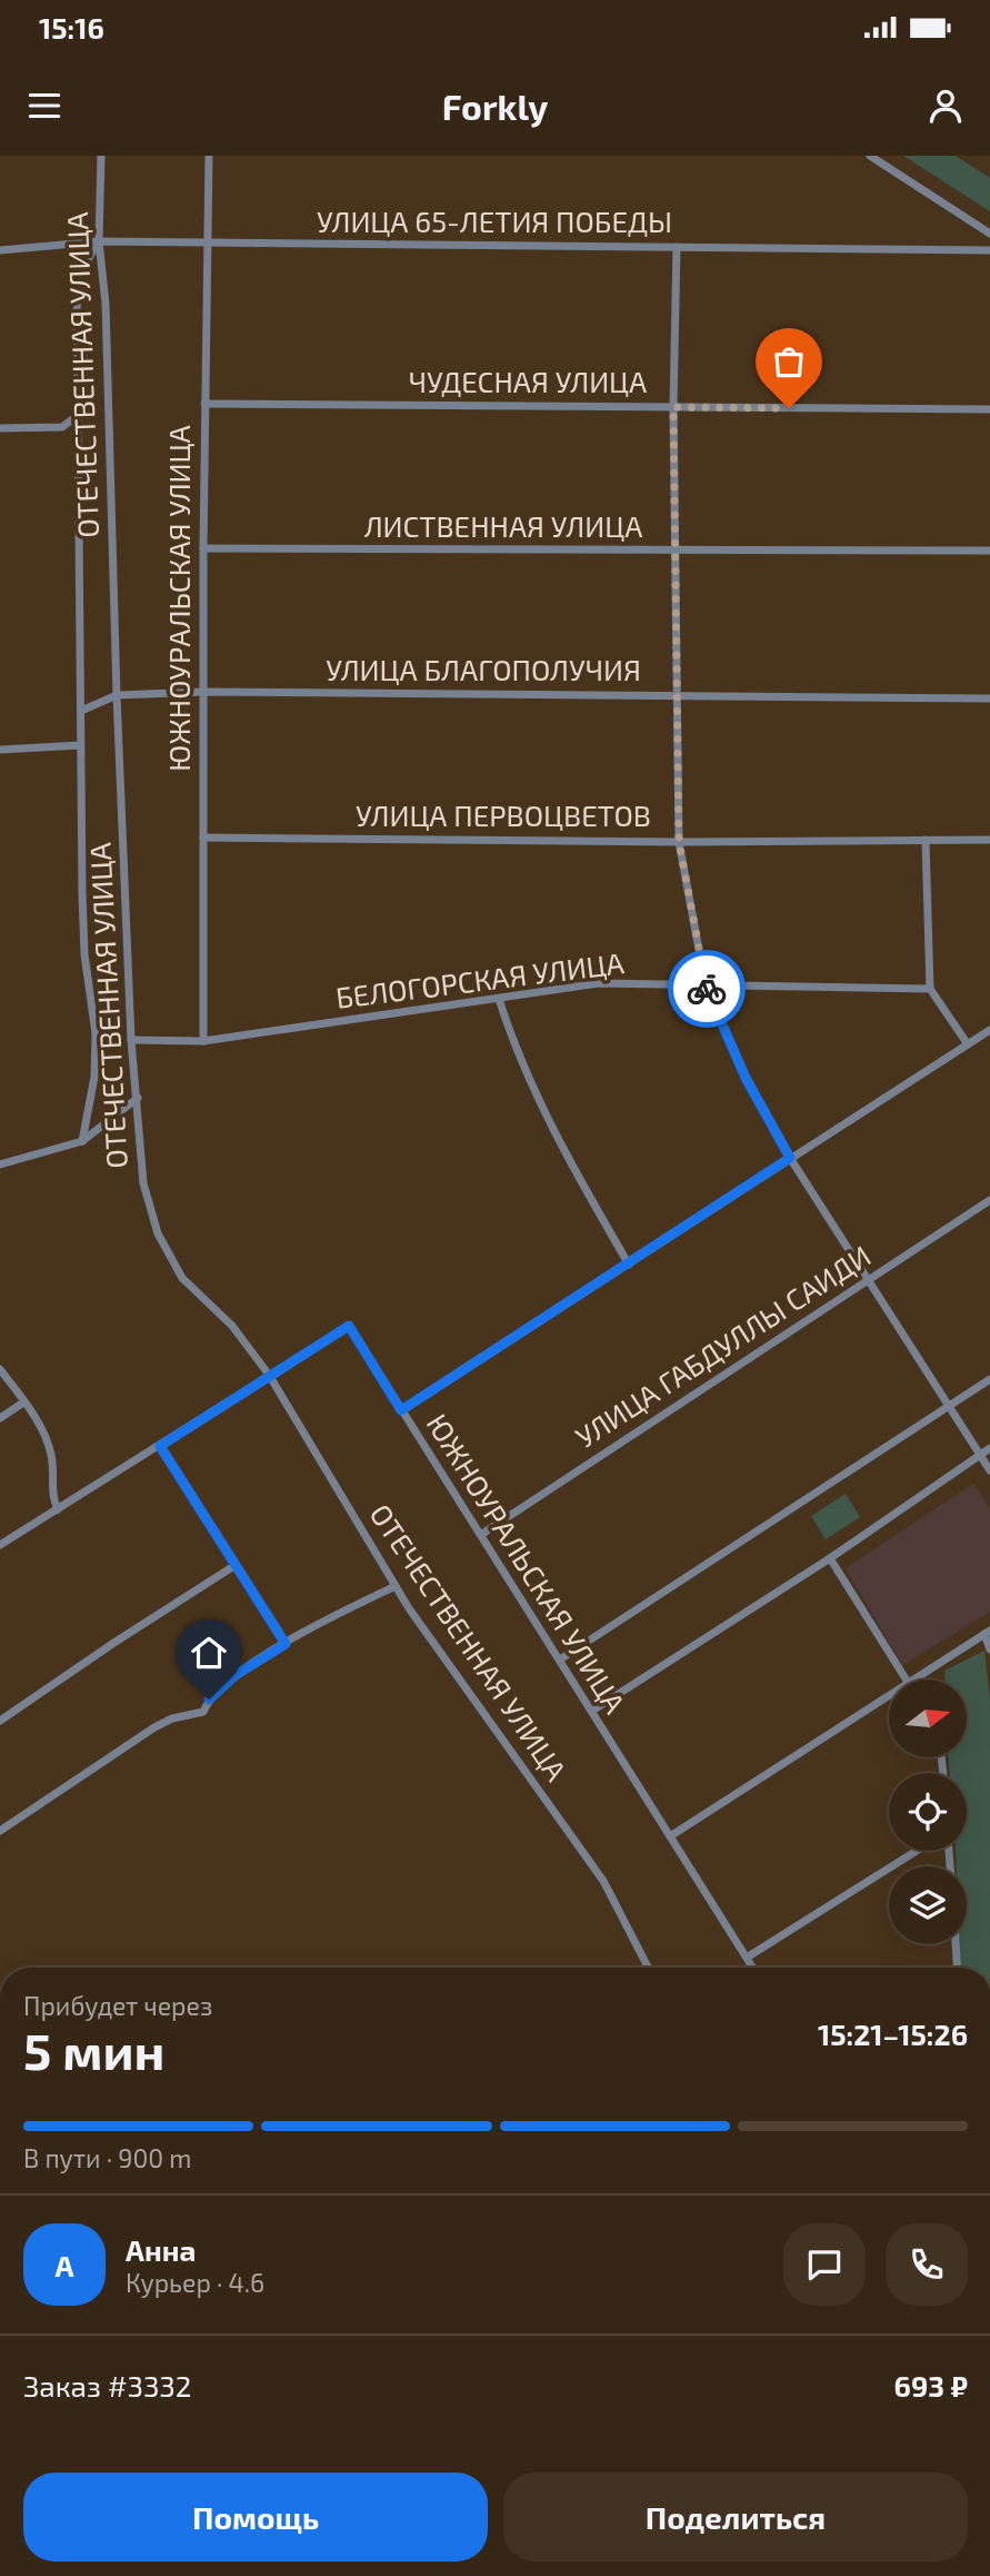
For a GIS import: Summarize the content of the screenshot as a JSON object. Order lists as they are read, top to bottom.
{
  "streets": {
    "street": [
      "УЛИЦА 65-ЛЕТИЯ ПОБЕДЫ",
      "ОТЕЧЕСТВЕННАЯ УЛИЦА",
      "ЧУДЕСНАЯ УЛИЦА",
      "ЛИСТВЕННАЯ УЛИЦА",
      "ЮЖНОУРАЛЬСКАЯ УЛИЦА",
      "УЛИЦА БЛАГОПОЛУЧИЯ",
      "УЛИЦА ПЕРВОЦВЕТОВ",
      "БЕЛОГОРСКАЯ УЛИЦА",
      "УЛИЦА ГАБДУЛЛЫ САИДИ"
    ]
  },
  "crossings": [
    ["УЛИЦА 65-ЛЕТИЯ ПОБЕДЫ", "ОТЕЧЕСТВЕННАЯ УЛИЦА"],
    ["УЛИЦА 65-ЛЕТИЯ ПОБЕДЫ", "ЮЖНОУРАЛЬСКАЯ УЛИЦА"],
    ["ОТЕЧЕСТВЕННАЯ УЛИЦА", "ЮЖНОУРАЛЬСКАЯ УЛИЦА"],
    ["ОТЕЧЕСТВЕННАЯ УЛИЦА", "УЛИЦА БЛАГОПОЛУЧИЯ"],
    ["ОТЕЧЕСТВЕННАЯ УЛИЦА", "БЕЛОГОРСКАЯ УЛИЦА"],
    ["ЧУДЕСНАЯ УЛИЦА", "ЮЖНОУРАЛЬСКАЯ УЛИЦА"],
    ["ЛИСТВЕННАЯ УЛИЦА", "ЮЖНОУРАЛЬСКАЯ УЛИЦА"],
    ["ЮЖНОУРАЛЬСКАЯ УЛИЦА", "УЛИЦА БЛАГОПОЛУЧИЯ"],
    ["ЮЖНОУРАЛЬСКАЯ УЛИЦА", "УЛИЦА ПЕРВОЦВЕТОВ"],
    ["ЮЖНОУРАЛЬСКАЯ УЛИЦА", "БЕЛОГОРСКАЯ УЛИЦА"],
    ["ЮЖНОУРАЛЬСКАЯ УЛИЦА", "УЛИЦА ГАБДУЛЛЫ САИДИ"]
  ],
  "north": "right",
  "page": {
    "status": "15:16",
    "header": "Forkly",
    "heading": ["5 мин", "Прибудет через", "15:21–15:26"],
    "panel": [
      "Анна",
      "Курьер · 4.6",
      "Заказ #3332",
      "693 ₽"
    ],
    "bar": "В пути · 900 m",
    "round": "А",
    "buttons": ["Помощь", "Поделиться"]
  }
}
